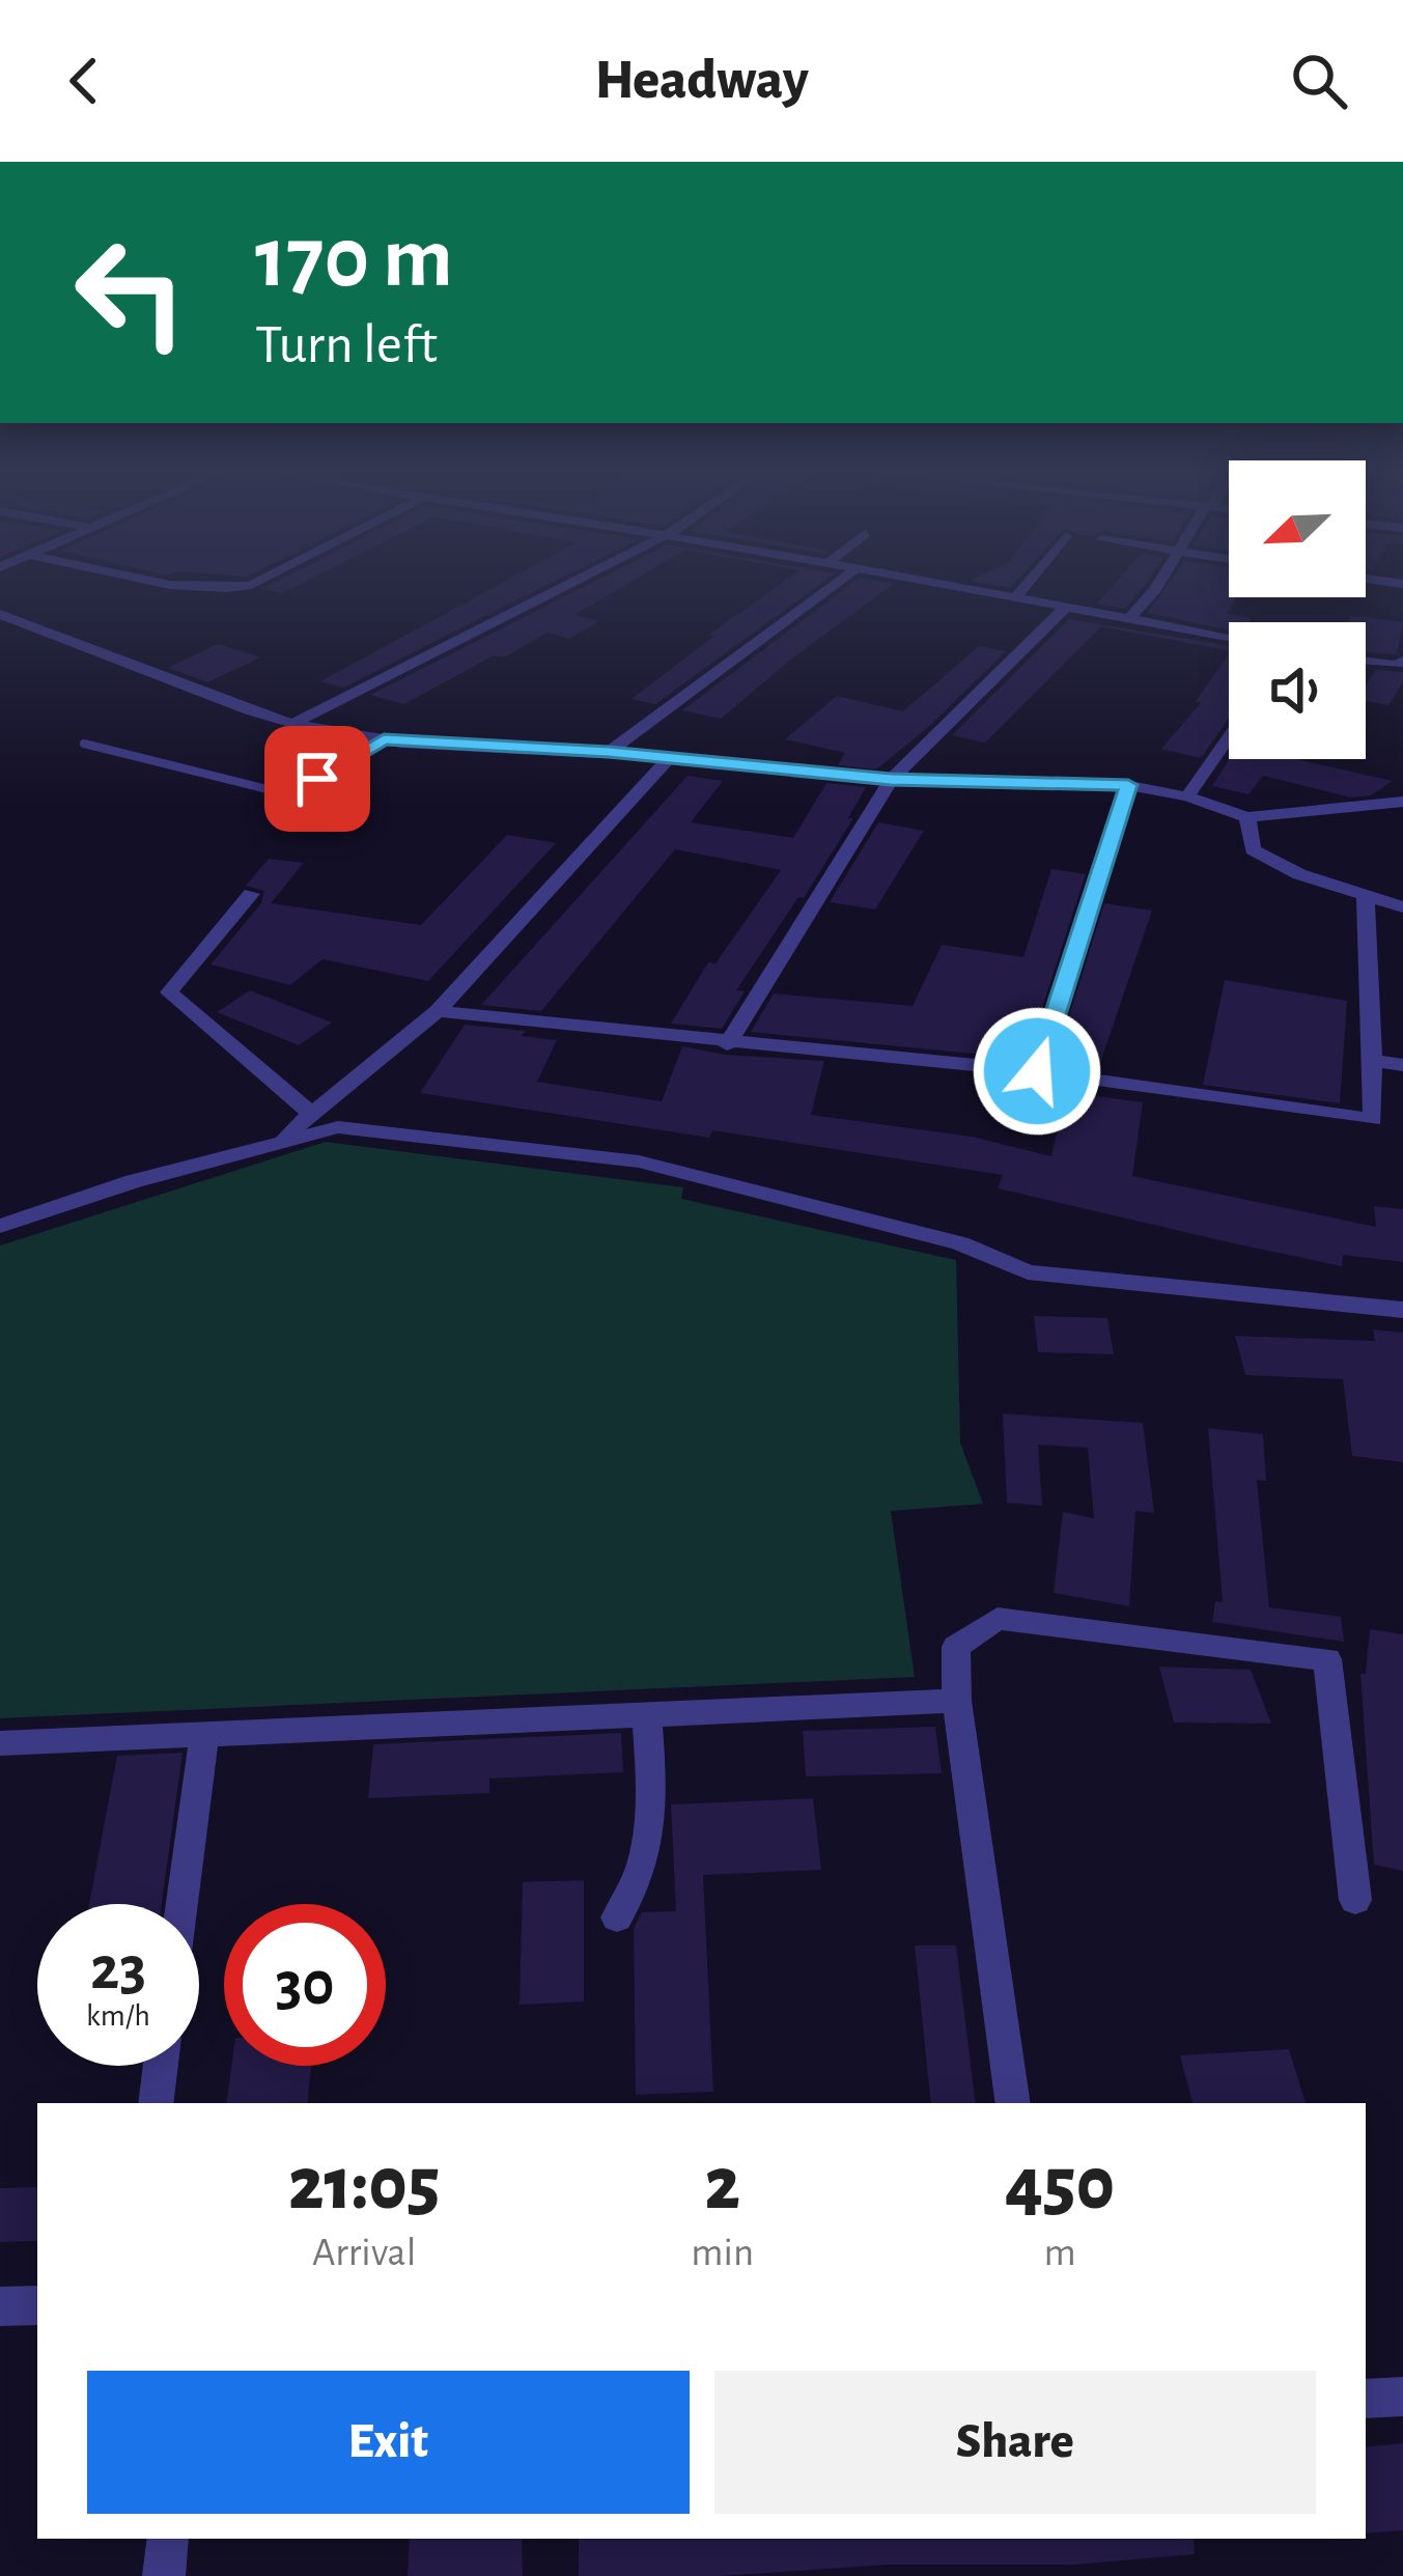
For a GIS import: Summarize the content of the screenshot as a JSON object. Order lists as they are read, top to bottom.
{
  "north": "bottom left",
  "page": {
    "header": "Headway",
    "turn": ["170 m", "Turn left"],
    "speed": "23 km/h",
    "limit": "30",
    "eta": [
      "21:05",
      "Arrival",
      "2",
      "min",
      "450",
      "m"
    ],
    "buttons": ["Exit", "Share"]
  }
}
